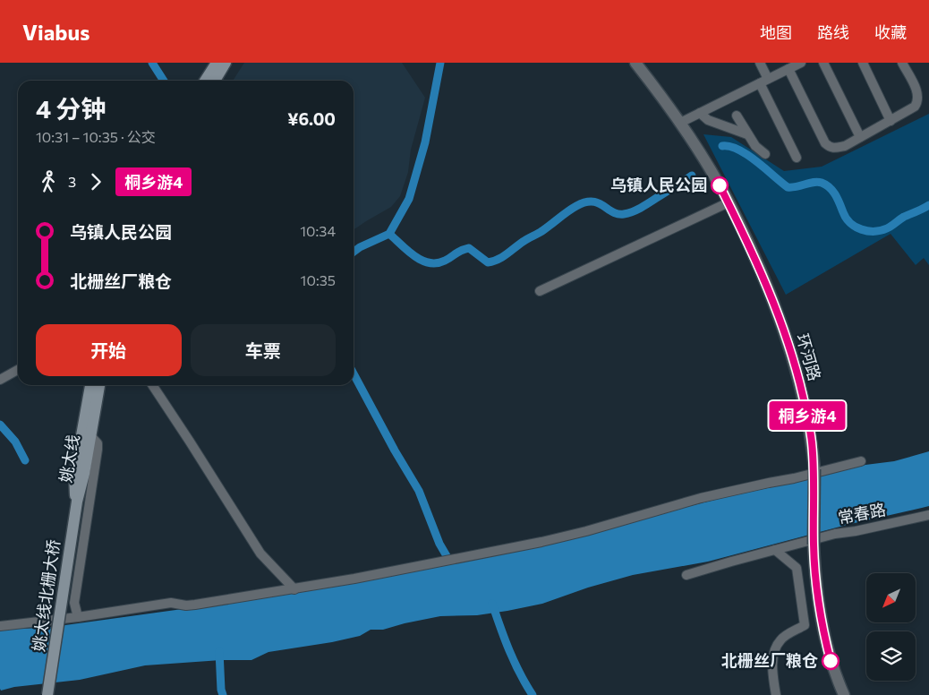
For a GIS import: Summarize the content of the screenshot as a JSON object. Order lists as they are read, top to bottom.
{
  "streets": {
    "main road": ["姚太线", "姚太线北栅大桥"],
    "street": ["环河路", "常春路"]
  },
  "crossings": [
    ["姚太线", "姚太线北栅大桥"]
  ],
  "places": ["乌镇人民公园", "北栅丝厂粮仓"],
  "lines": ["bus line 桐乡游4"],
  "north": "bottom left",
  "page": {
    "header": "Viabus",
    "nav": ["地图", "路线", "收藏"],
    "on_map": "桐乡游4",
    "heading": ["4 分钟", "10:31 – 10:35 · 公交", "¥6.00"],
    "legs": ["3", "桐乡游4"],
    "list": [
      {
        "name": "乌镇人民公园",
        "value": "10:34"
      },
      {
        "name": "北栅丝厂粮仓",
        "value": "10:35"
      }
    ],
    "buttons": ["开始", "车票"]
  }
}
